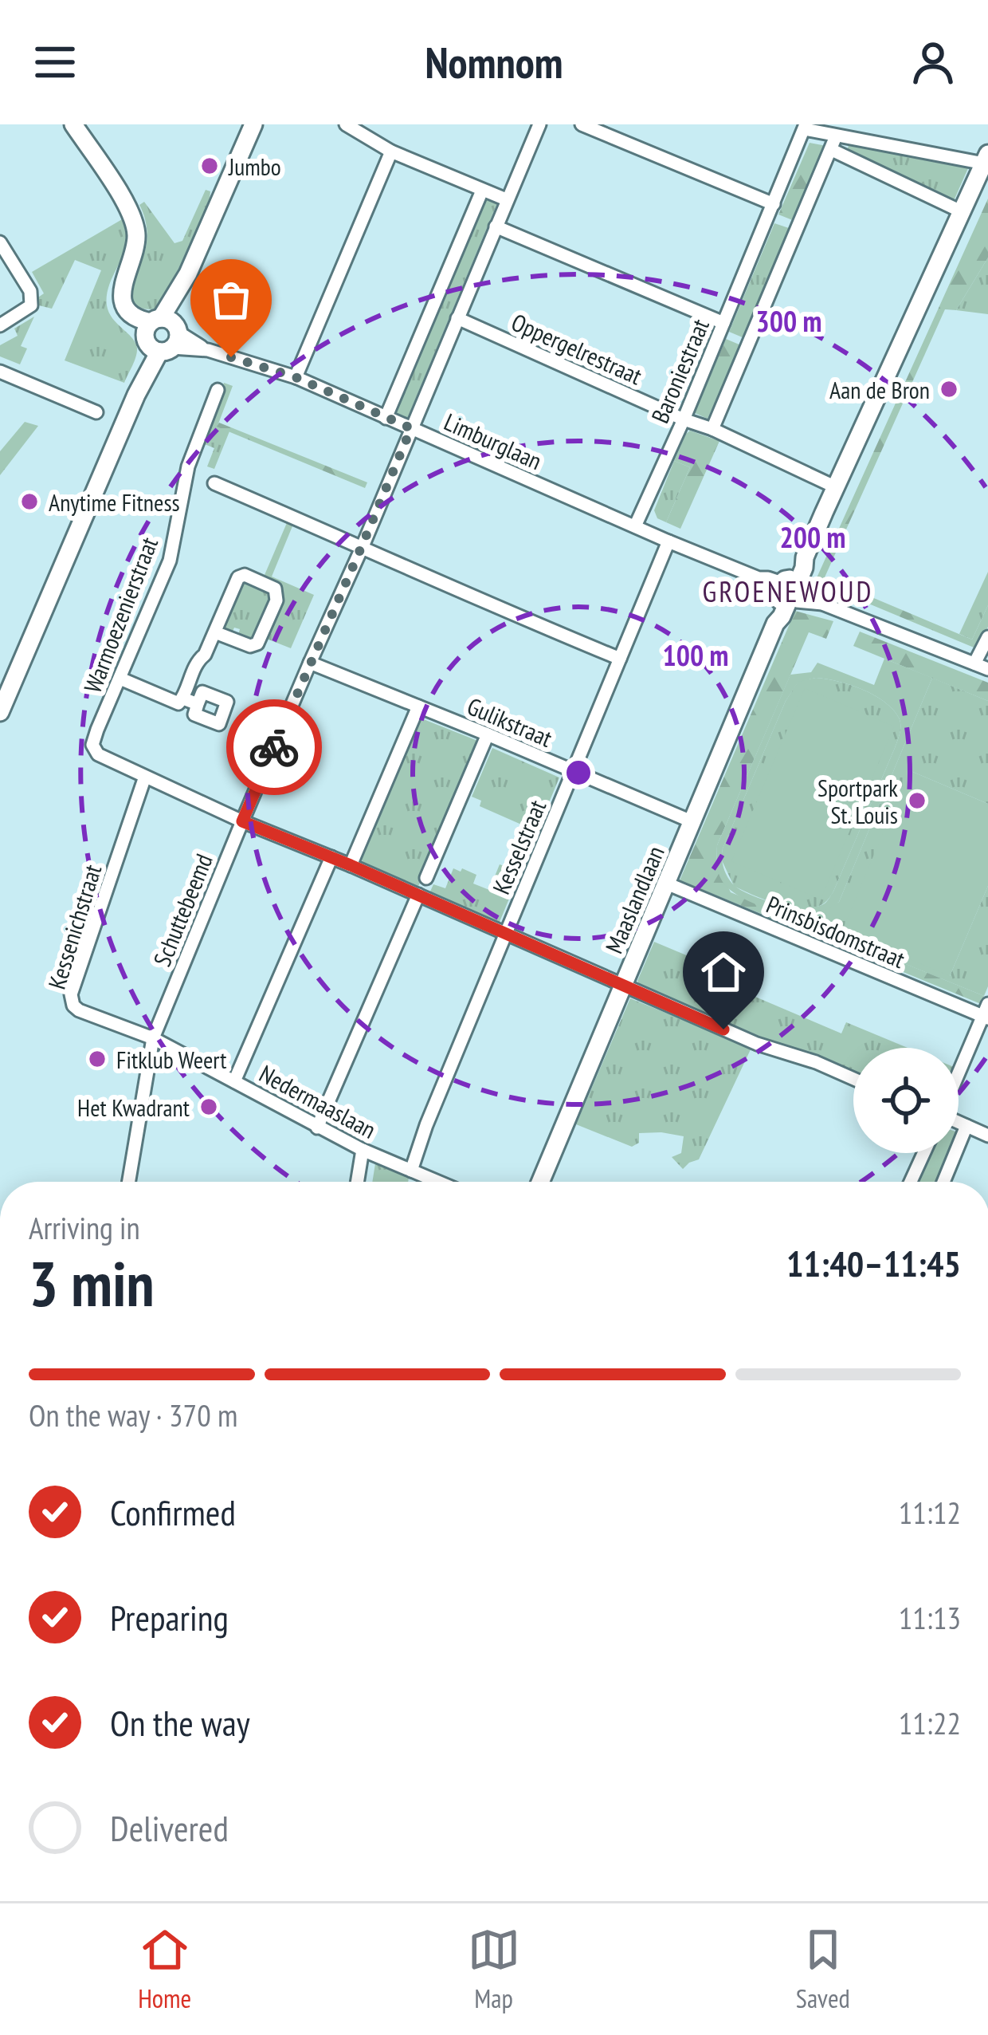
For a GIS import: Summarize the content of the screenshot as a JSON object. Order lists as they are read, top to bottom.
{
  "streets": {
    "street": [
      "Oppergelrestraat",
      "Baroniestraat",
      "Limburglaan",
      "Warmoezenierstraat",
      "Gulikstraat",
      "Kesselstraat",
      "Maaslandlaan",
      "Schuttebeemd",
      "Kessenichstraat",
      "Prinsbisdomstraat",
      "Nedermaaslaan"
    ]
  },
  "crossings": [
    ["Oppergelrestraat", "Baroniestraat"],
    ["Oppergelrestraat", "Maaslandlaan"],
    ["Oppergelrestraat", "Schuttebeemd"],
    ["Baroniestraat", "Limburglaan"],
    ["Limburglaan", "Kesselstraat"],
    ["Limburglaan", "Maaslandlaan"],
    ["Limburglaan", "Schuttebeemd"],
    ["Warmoezenierstraat", "Kessenichstraat"],
    ["Gulikstraat", "Kesselstraat"],
    ["Gulikstraat", "Maaslandlaan"],
    ["Gulikstraat", "Schuttebeemd"],
    ["Kesselstraat", "Nedermaaslaan"],
    ["Maaslandlaan", "Prinsbisdomstraat"],
    ["Schuttebeemd", "Kessenichstraat"],
    ["Schuttebeemd", "Nedermaaslaan"],
    ["Kessenichstraat", "Nedermaaslaan"]
  ],
  "districts": ["GROENEWOUD"],
  "places": [
    "Jumbo",
    "Aan de Bron",
    "Anytime Fitness",
    "Sportpark St. Louis",
    "Fitklub Weert",
    "Het Kwadrant"
  ],
  "page": {
    "header": "Nomnom",
    "heading": ["3 min", "Arriving in", "11:40–11:45"],
    "bar": "On the way · 370 m",
    "list": [
      ["Confirmed", "11:12"],
      ["Preparing", "11:13"],
      ["On the way", "11:22"],
      "Delivered"
    ],
    "tabs": ["Home", "Map", "Saved"]
  },
  "rings": ["300 m", "200 m", "100 m"]
}
